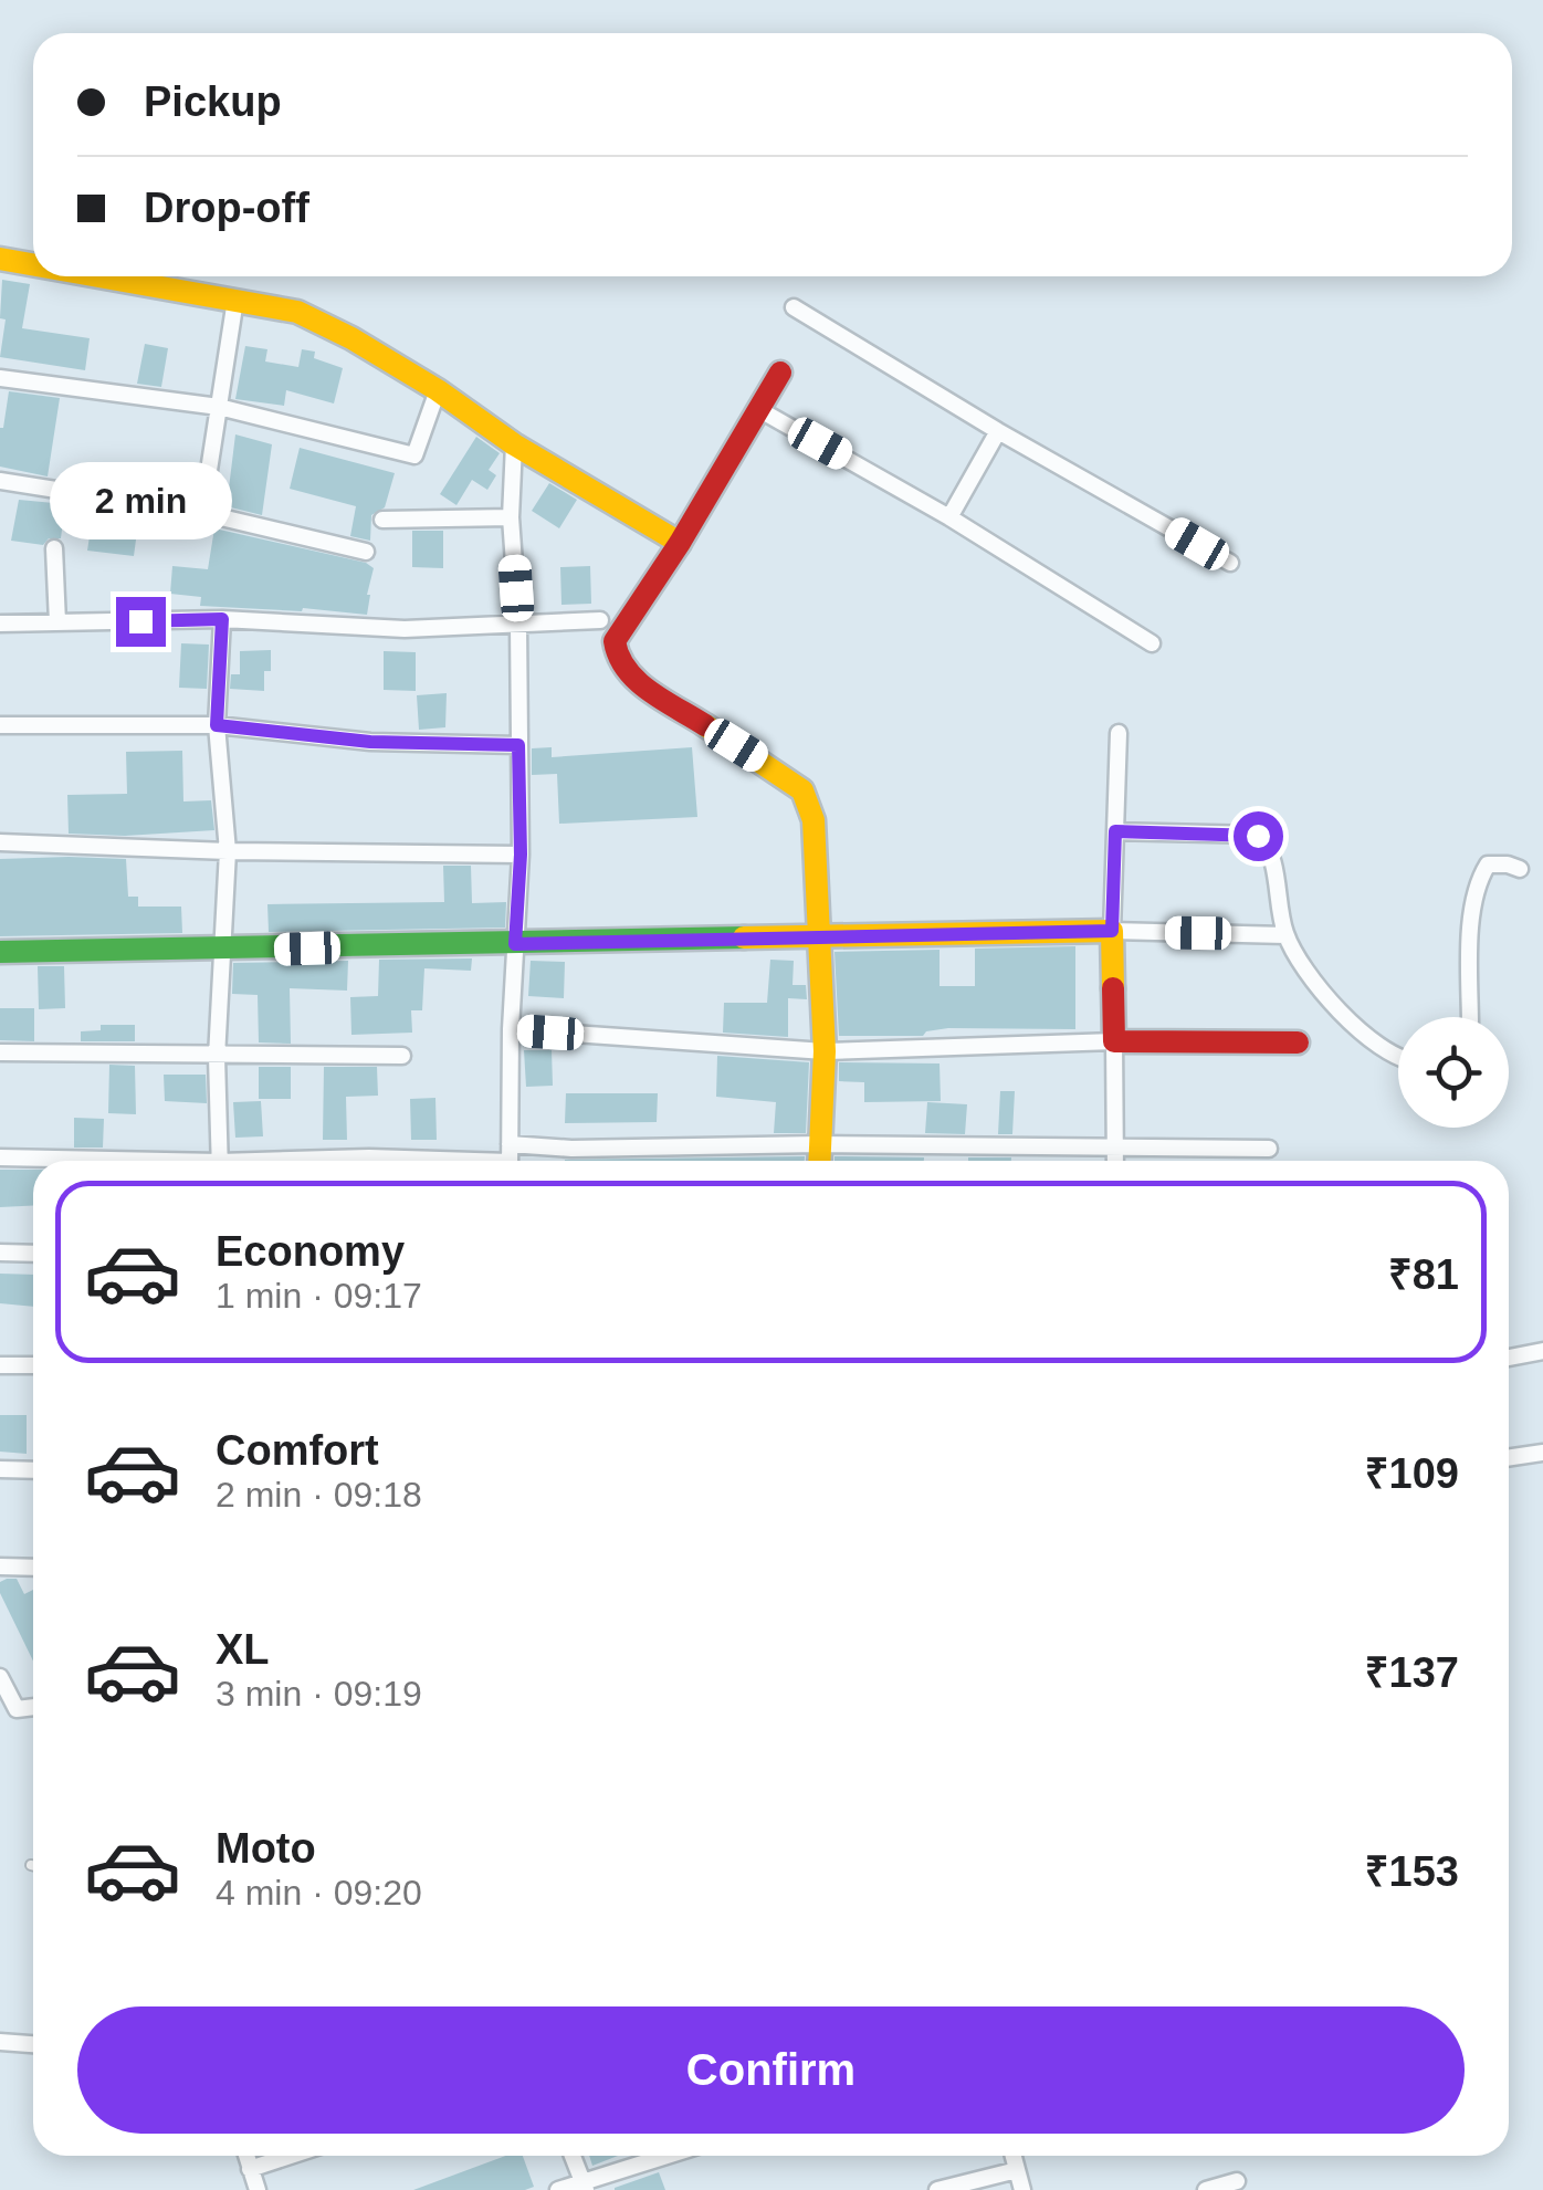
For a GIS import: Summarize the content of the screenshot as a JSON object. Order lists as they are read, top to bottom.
{
  "page": {
    "banner": ["Pickup", "Drop-off"],
    "bubble": "2 min",
    "list": [
      {
        "name": "Economy",
        "note": "1 min · 09:17",
        "value": "₹81"
      },
      {
        "name": "Comfort",
        "note": "2 min · 09:18",
        "value": "₹109"
      },
      {
        "name": "XL",
        "note": "3 min · 09:19",
        "value": "₹137"
      },
      {
        "name": "Moto",
        "note": "4 min · 09:20",
        "value": "₹153"
      }
    ],
    "buttons": "Confirm"
  }
}
